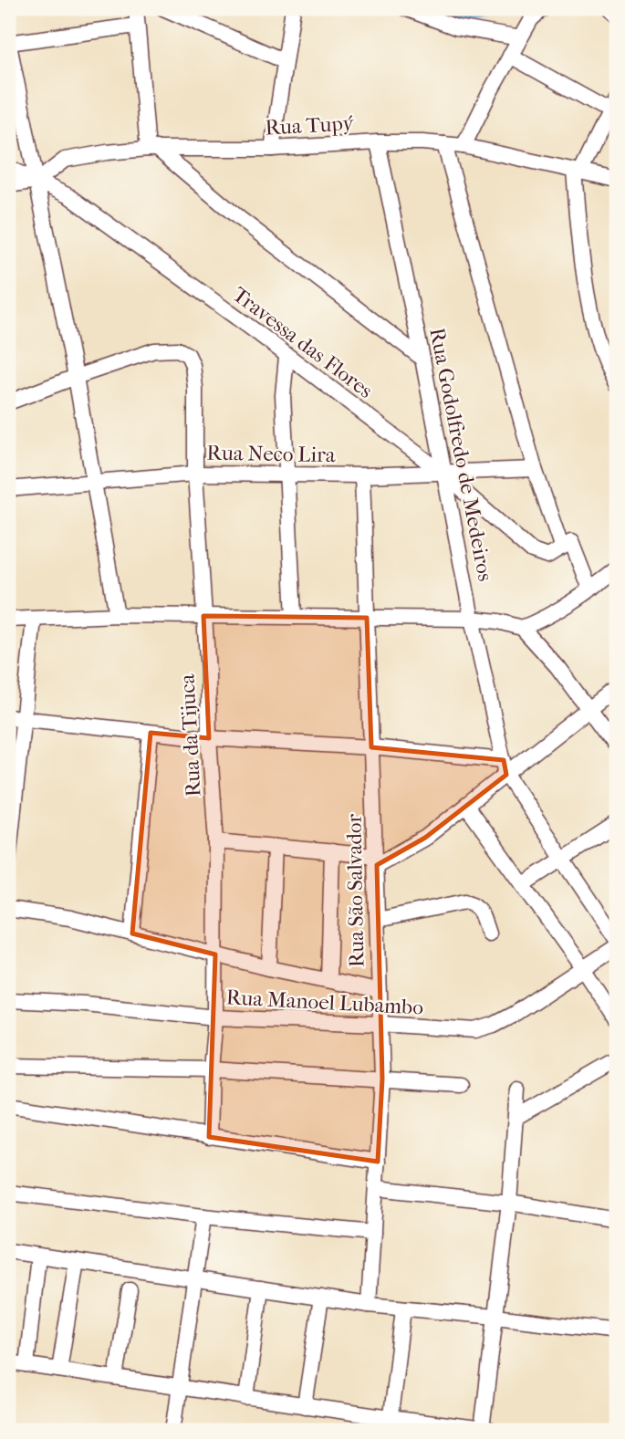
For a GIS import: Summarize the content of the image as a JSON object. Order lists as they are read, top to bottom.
{
  "streets": {
    "street": [
      "Rua Tupý",
      "Travessa das Flores",
      "Rua Neco Lira",
      "Rua Godolfredo de Medeiros",
      "Rua da Tijuca",
      "Rua São Salvador",
      "Rua Manoel Lubambo"
    ]
  },
  "crossings": [
    ["Rua Tupý", "Travessa das Flores"],
    ["Rua Tupý", "Rua Godolfredo de Medeiros"],
    ["Travessa das Flores", "Rua Neco Lira"],
    ["Travessa das Flores", "Rua Godolfredo de Medeiros"],
    ["Rua Neco Lira", "Rua Godolfredo de Medeiros"],
    ["Rua Neco Lira", "Rua da Tijuca"],
    ["Rua Neco Lira", "Rua São Salvador"],
    ["Rua da Tijuca", "Rua Manoel Lubambo"],
    ["Rua São Salvador", "Rua Manoel Lubambo"]
  ]
}
